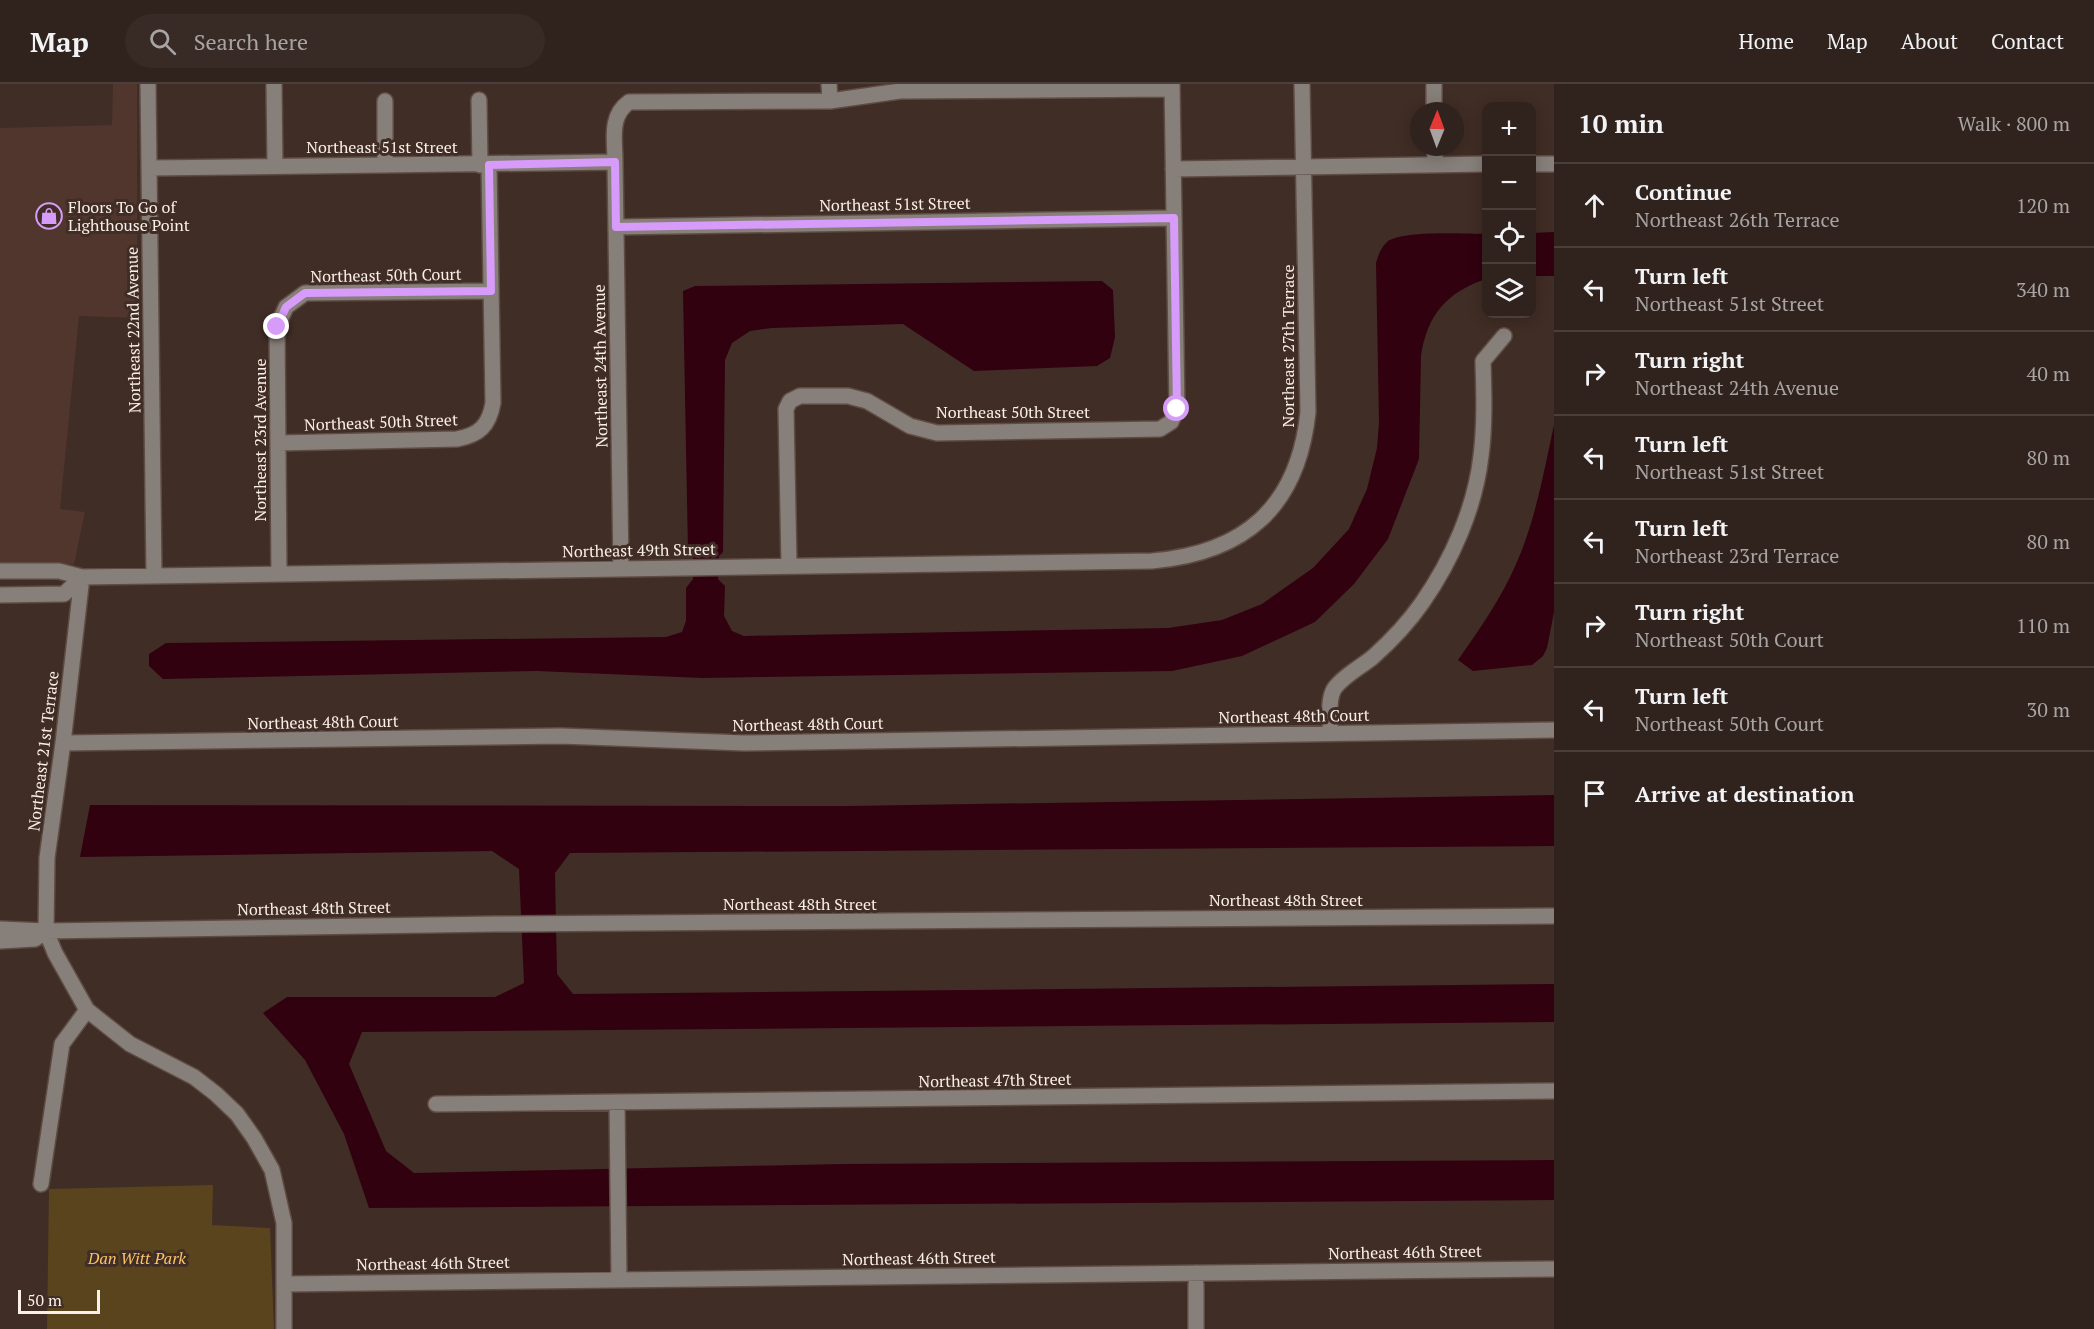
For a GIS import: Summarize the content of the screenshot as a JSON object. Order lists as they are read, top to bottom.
{
  "streets": {
    "street": [
      "Northeast 51st Street",
      "Northeast 50th Court",
      "Northeast 22nd Avenue",
      "Northeast 27th Terrace",
      "Northeast 24th Avenue",
      "Northeast 50th Street",
      "Northeast 23rd Avenue",
      "Northeast 49th Street",
      "Northeast 48th Court",
      "Northeast 21st Terrace",
      "Northeast 48th Street",
      "Northeast 47th Street",
      "Northeast 46th Street"
    ]
  },
  "crossings": [
    ["Northeast 51st Street", "Northeast 22nd Avenue"],
    ["Northeast 51st Street", "Northeast 24th Avenue"],
    ["Northeast 51st Street", "Northeast 50th Street"],
    ["Northeast 50th Court", "Northeast 50th Street"],
    ["Northeast 50th Court", "Northeast 23rd Avenue"],
    ["Northeast 22nd Avenue", "Northeast 49th Street"],
    ["Northeast 27th Terrace", "Northeast 49th Street"],
    ["Northeast 24th Avenue", "Northeast 49th Street"],
    ["Northeast 50th Street", "Northeast 23rd Avenue"],
    ["Northeast 50th Street", "Northeast 49th Street"],
    ["Northeast 23rd Avenue", "Northeast 49th Street"],
    ["Northeast 49th Street", "Northeast 21st Terrace"],
    ["Northeast 48th Court", "Northeast 21st Terrace"],
    ["Northeast 21st Terrace", "Northeast 48th Street"]
  ],
  "parks": ["Dan Witt Park"],
  "places": {
    "shop": ["Floors To Go of Lighthouse Point"]
  },
  "scale_bar": "50 m",
  "north": "top",
  "page": {
    "header": "Map",
    "search": "Search here",
    "nav": [
      "Home",
      "Map",
      "About",
      "Contact"
    ],
    "heading": ["10 min", "Walk · 800 m"],
    "map_buttons": ["+", "−"],
    "list": [
      ["Continue", "Northeast 26th Terrace", "120 m"],
      ["Turn left", "Northeast 51st Street", "340 m"],
      ["Turn right", "Northeast 24th Avenue", "40 m"],
      ["Turn left", "Northeast 51st Street", "80 m"],
      ["Turn left", "Northeast 23rd Terrace", "80 m"],
      ["Turn right", "Northeast 50th Court", "110 m"],
      ["Turn left", "Northeast 50th Court", "30 m"],
      "Arrive at destination"
    ],
    "scale": "50 m"
  }
}
